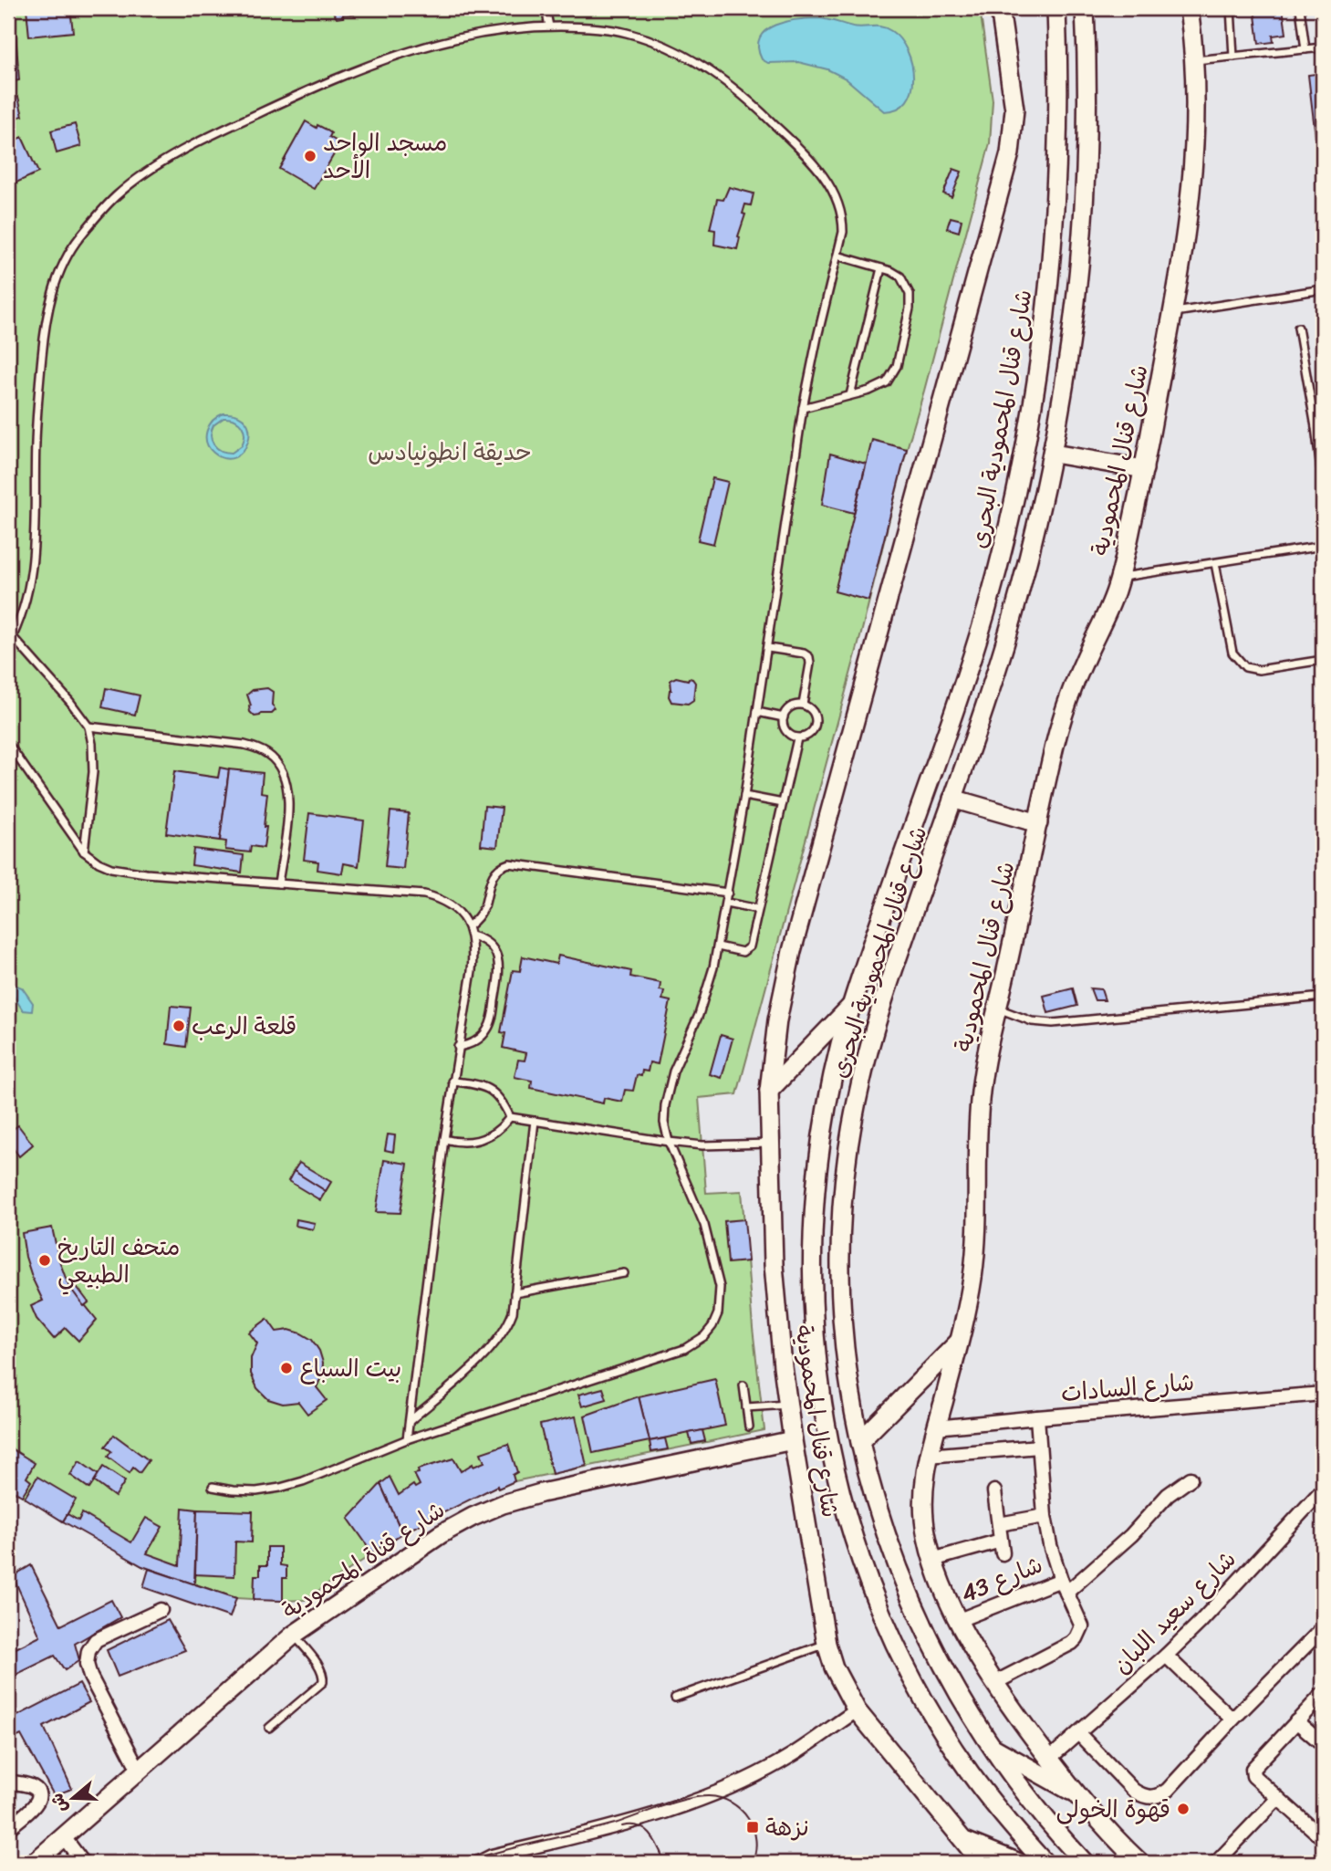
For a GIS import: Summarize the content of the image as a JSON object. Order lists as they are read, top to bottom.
{
  "streets": {
    "main road": ["شارع قنال المحمودية البحرى", "شارع قنال المحمودية", "شارع قناة المحمودية"],
    "street": ["شارع السادات", "شارع 43", "شارع سعيد اللبان"]
  },
  "crossings": [
    ["شارع قنال المحمودية", "شارع السادات"],
    ["شارع قنال المحمودية", "شارع قناة المحمودية"],
    ["شارع قنال المحمودية", "شارع 43"],
    ["شارع قنال المحمودية", "شارع سعيد اللبان"]
  ],
  "parks": ["حديقة انطونيادس"],
  "places": {
    "other": [
      "مسجد الواحد الأحد",
      "قلعة الرعب",
      "متحف التاريخ الطبيعي",
      "بيت السباع",
      "قهوة الخولى"
    ],
    "transit": ["نزهة"]
  },
  "north": "left"
}
